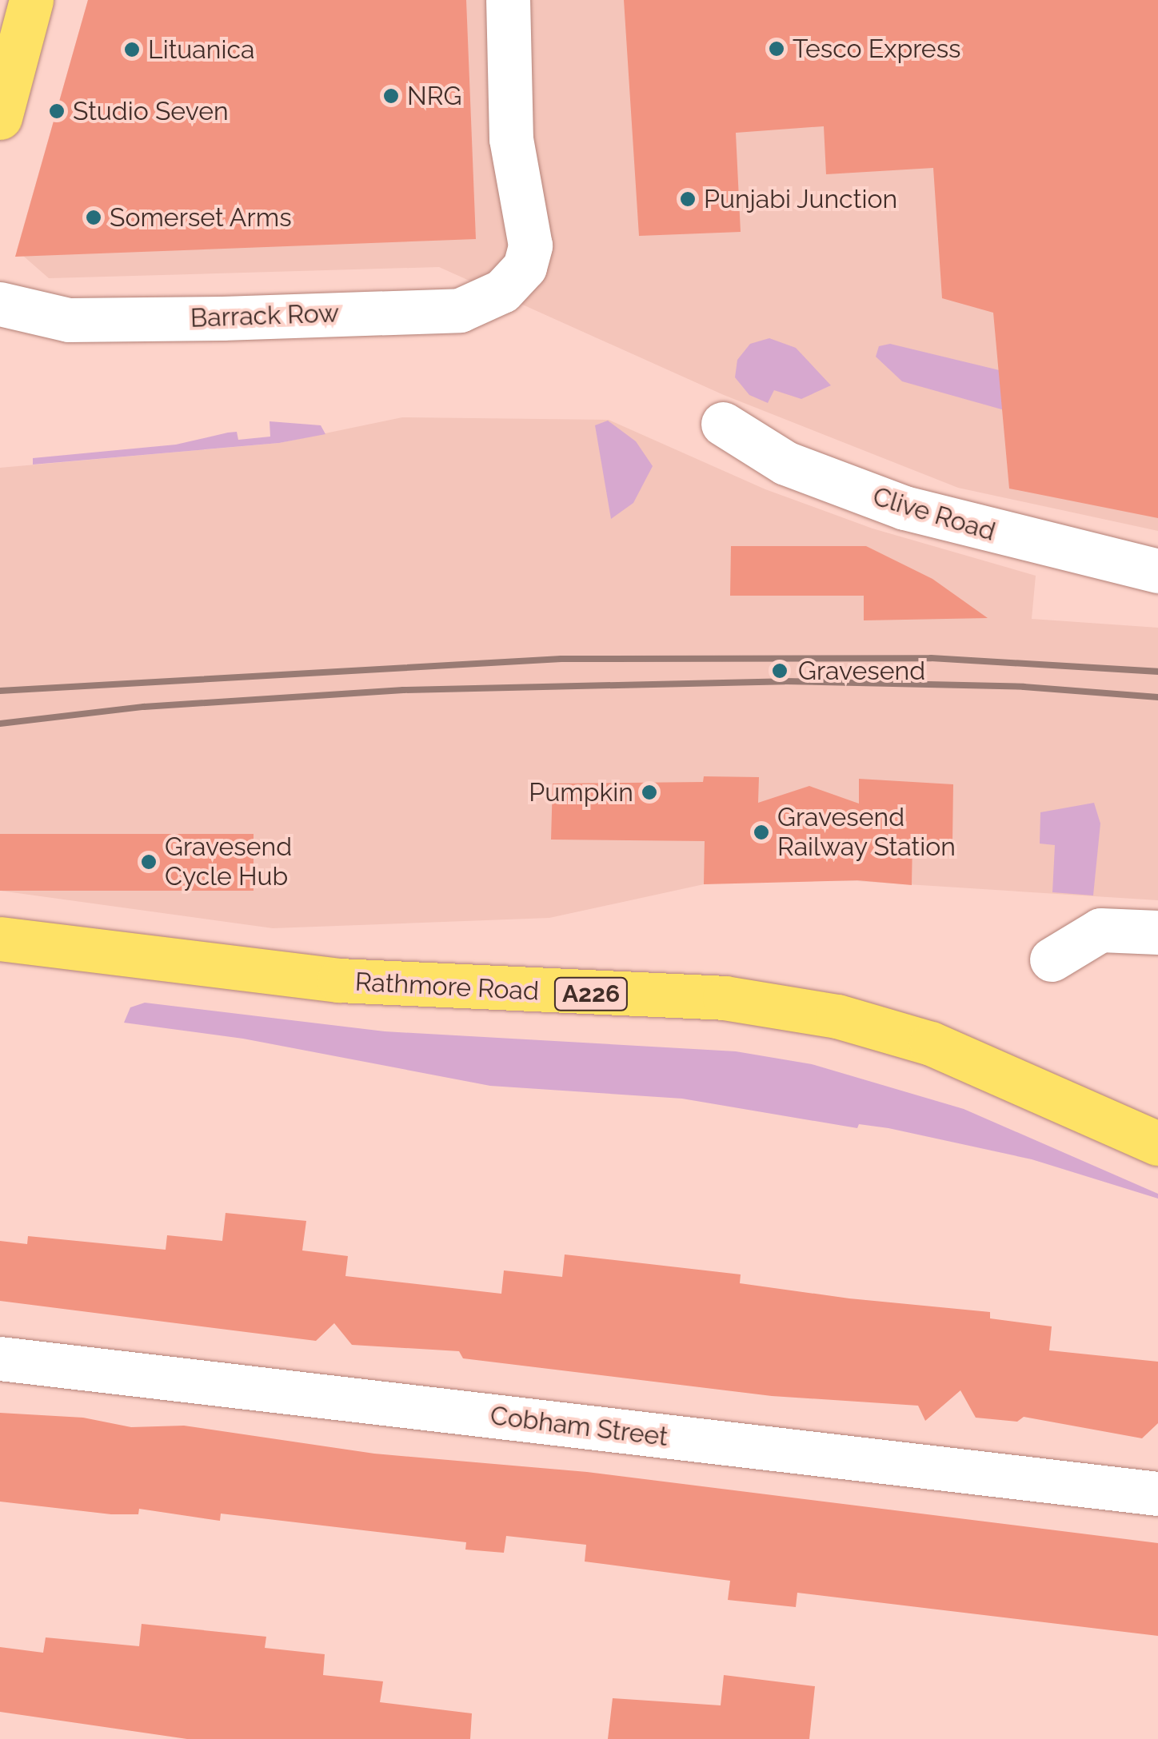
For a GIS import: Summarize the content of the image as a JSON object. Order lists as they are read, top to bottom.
{
  "streets": {
    "main road": ["Rathmore Road", "A226"],
    "street": ["Barrack Row", "Clive Road", "Cobham Street"]
  },
  "places": [
    "Tesco Express",
    "Lituanica",
    "NRG",
    "Studio Seven",
    "Punjabi Junction",
    "Somerset Arms",
    "Gravesend",
    "Pumpkin",
    "Gravesend Railway Station",
    "Gravesend Cycle Hub"
  ]
}
